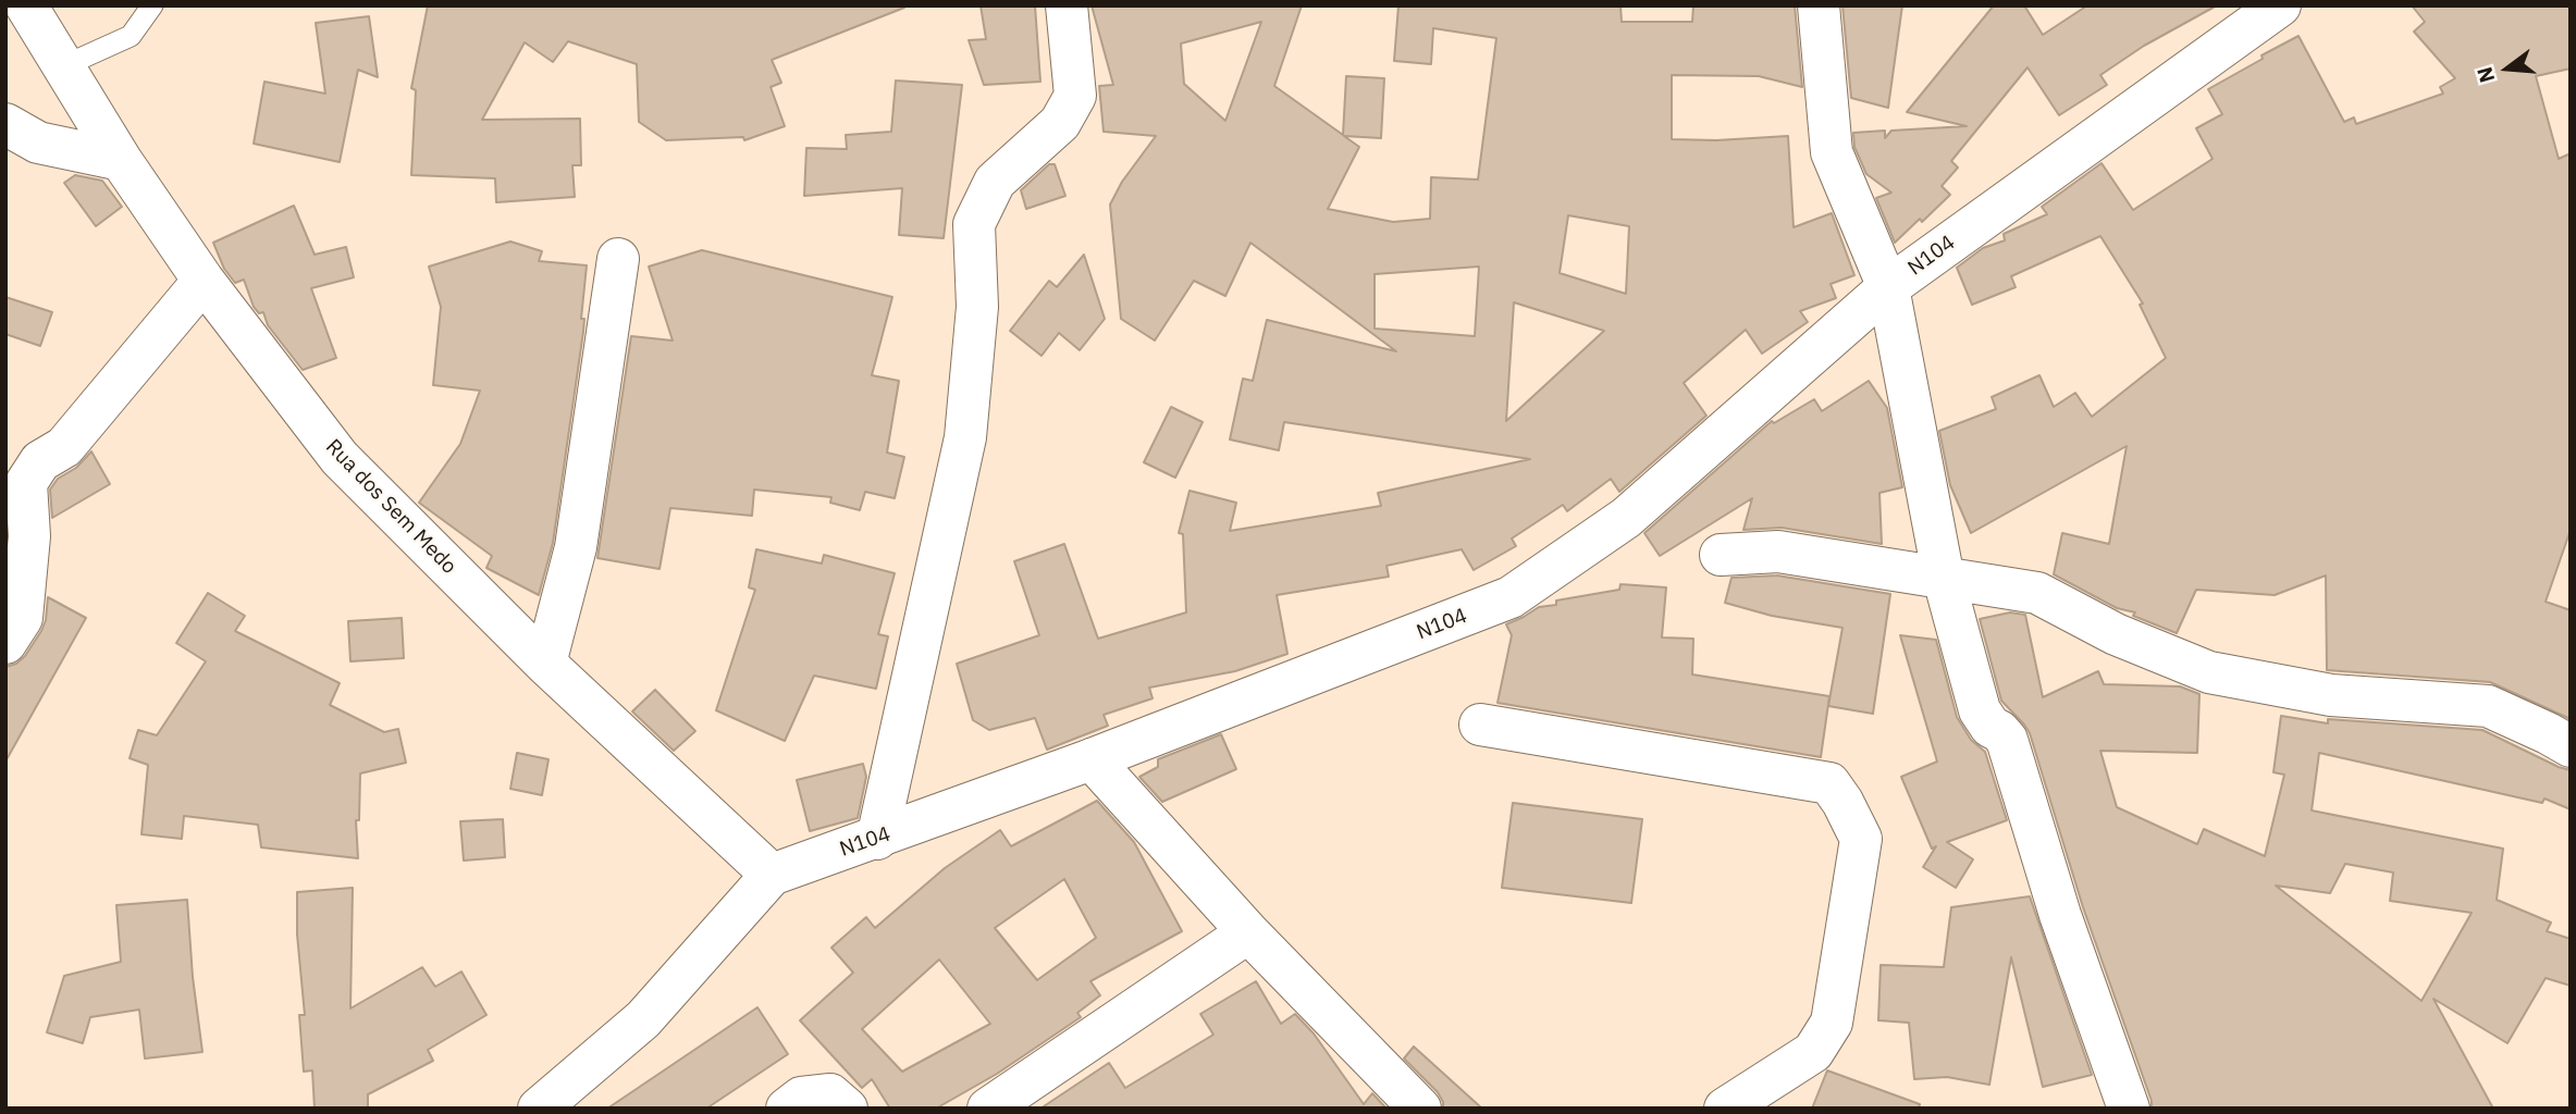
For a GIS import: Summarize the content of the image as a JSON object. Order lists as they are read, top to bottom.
{
  "streets": {
    "street": ["N104", "Rua dos Sem Medo"]
  },
  "crossings": [
    ["N104", "Rua dos Sem Medo"]
  ],
  "north": "left"
}
